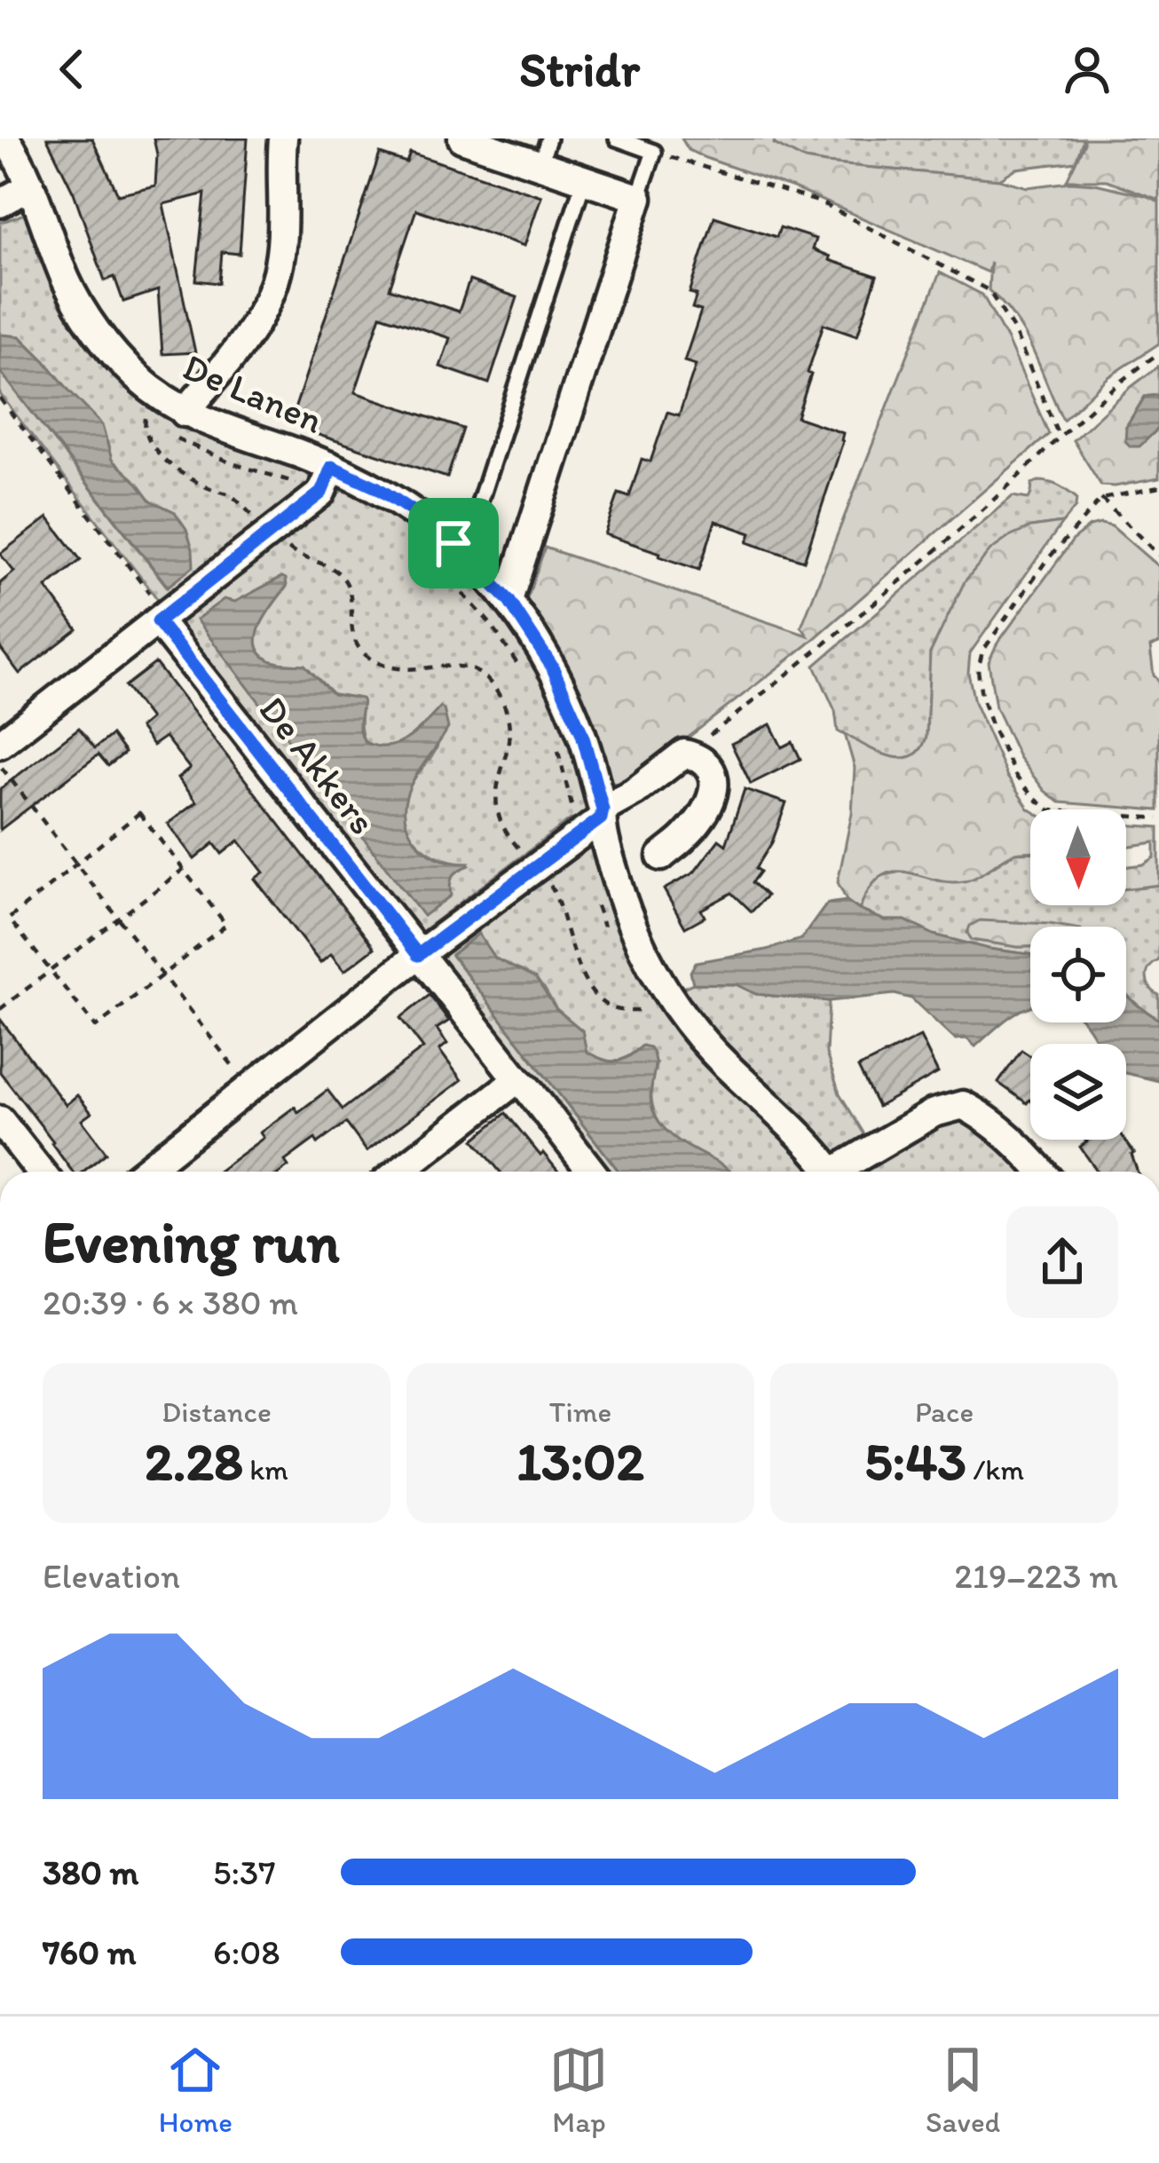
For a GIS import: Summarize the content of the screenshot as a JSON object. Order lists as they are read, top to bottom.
{
  "streets": {
    "street": ["De Lanen", "De Akkers"]
  },
  "north": "bottom",
  "page": {
    "header": "Stridr",
    "heading": ["Evening run", "20:39 · 6 × 380 m"],
    "stats": [
      ["Distance", "2.28 km"],
      ["Time", "13:02"],
      ["Pace", "5:43 /km"]
    ],
    "chart": ["Elevation", "219–223 m"],
    "list": [
      {
        "name": "380 m",
        "note": "5:37"
      },
      {
        "name": "760 m",
        "note": "6:08"
      }
    ],
    "tabs": ["Home", "Map", "Saved"]
  }
}
